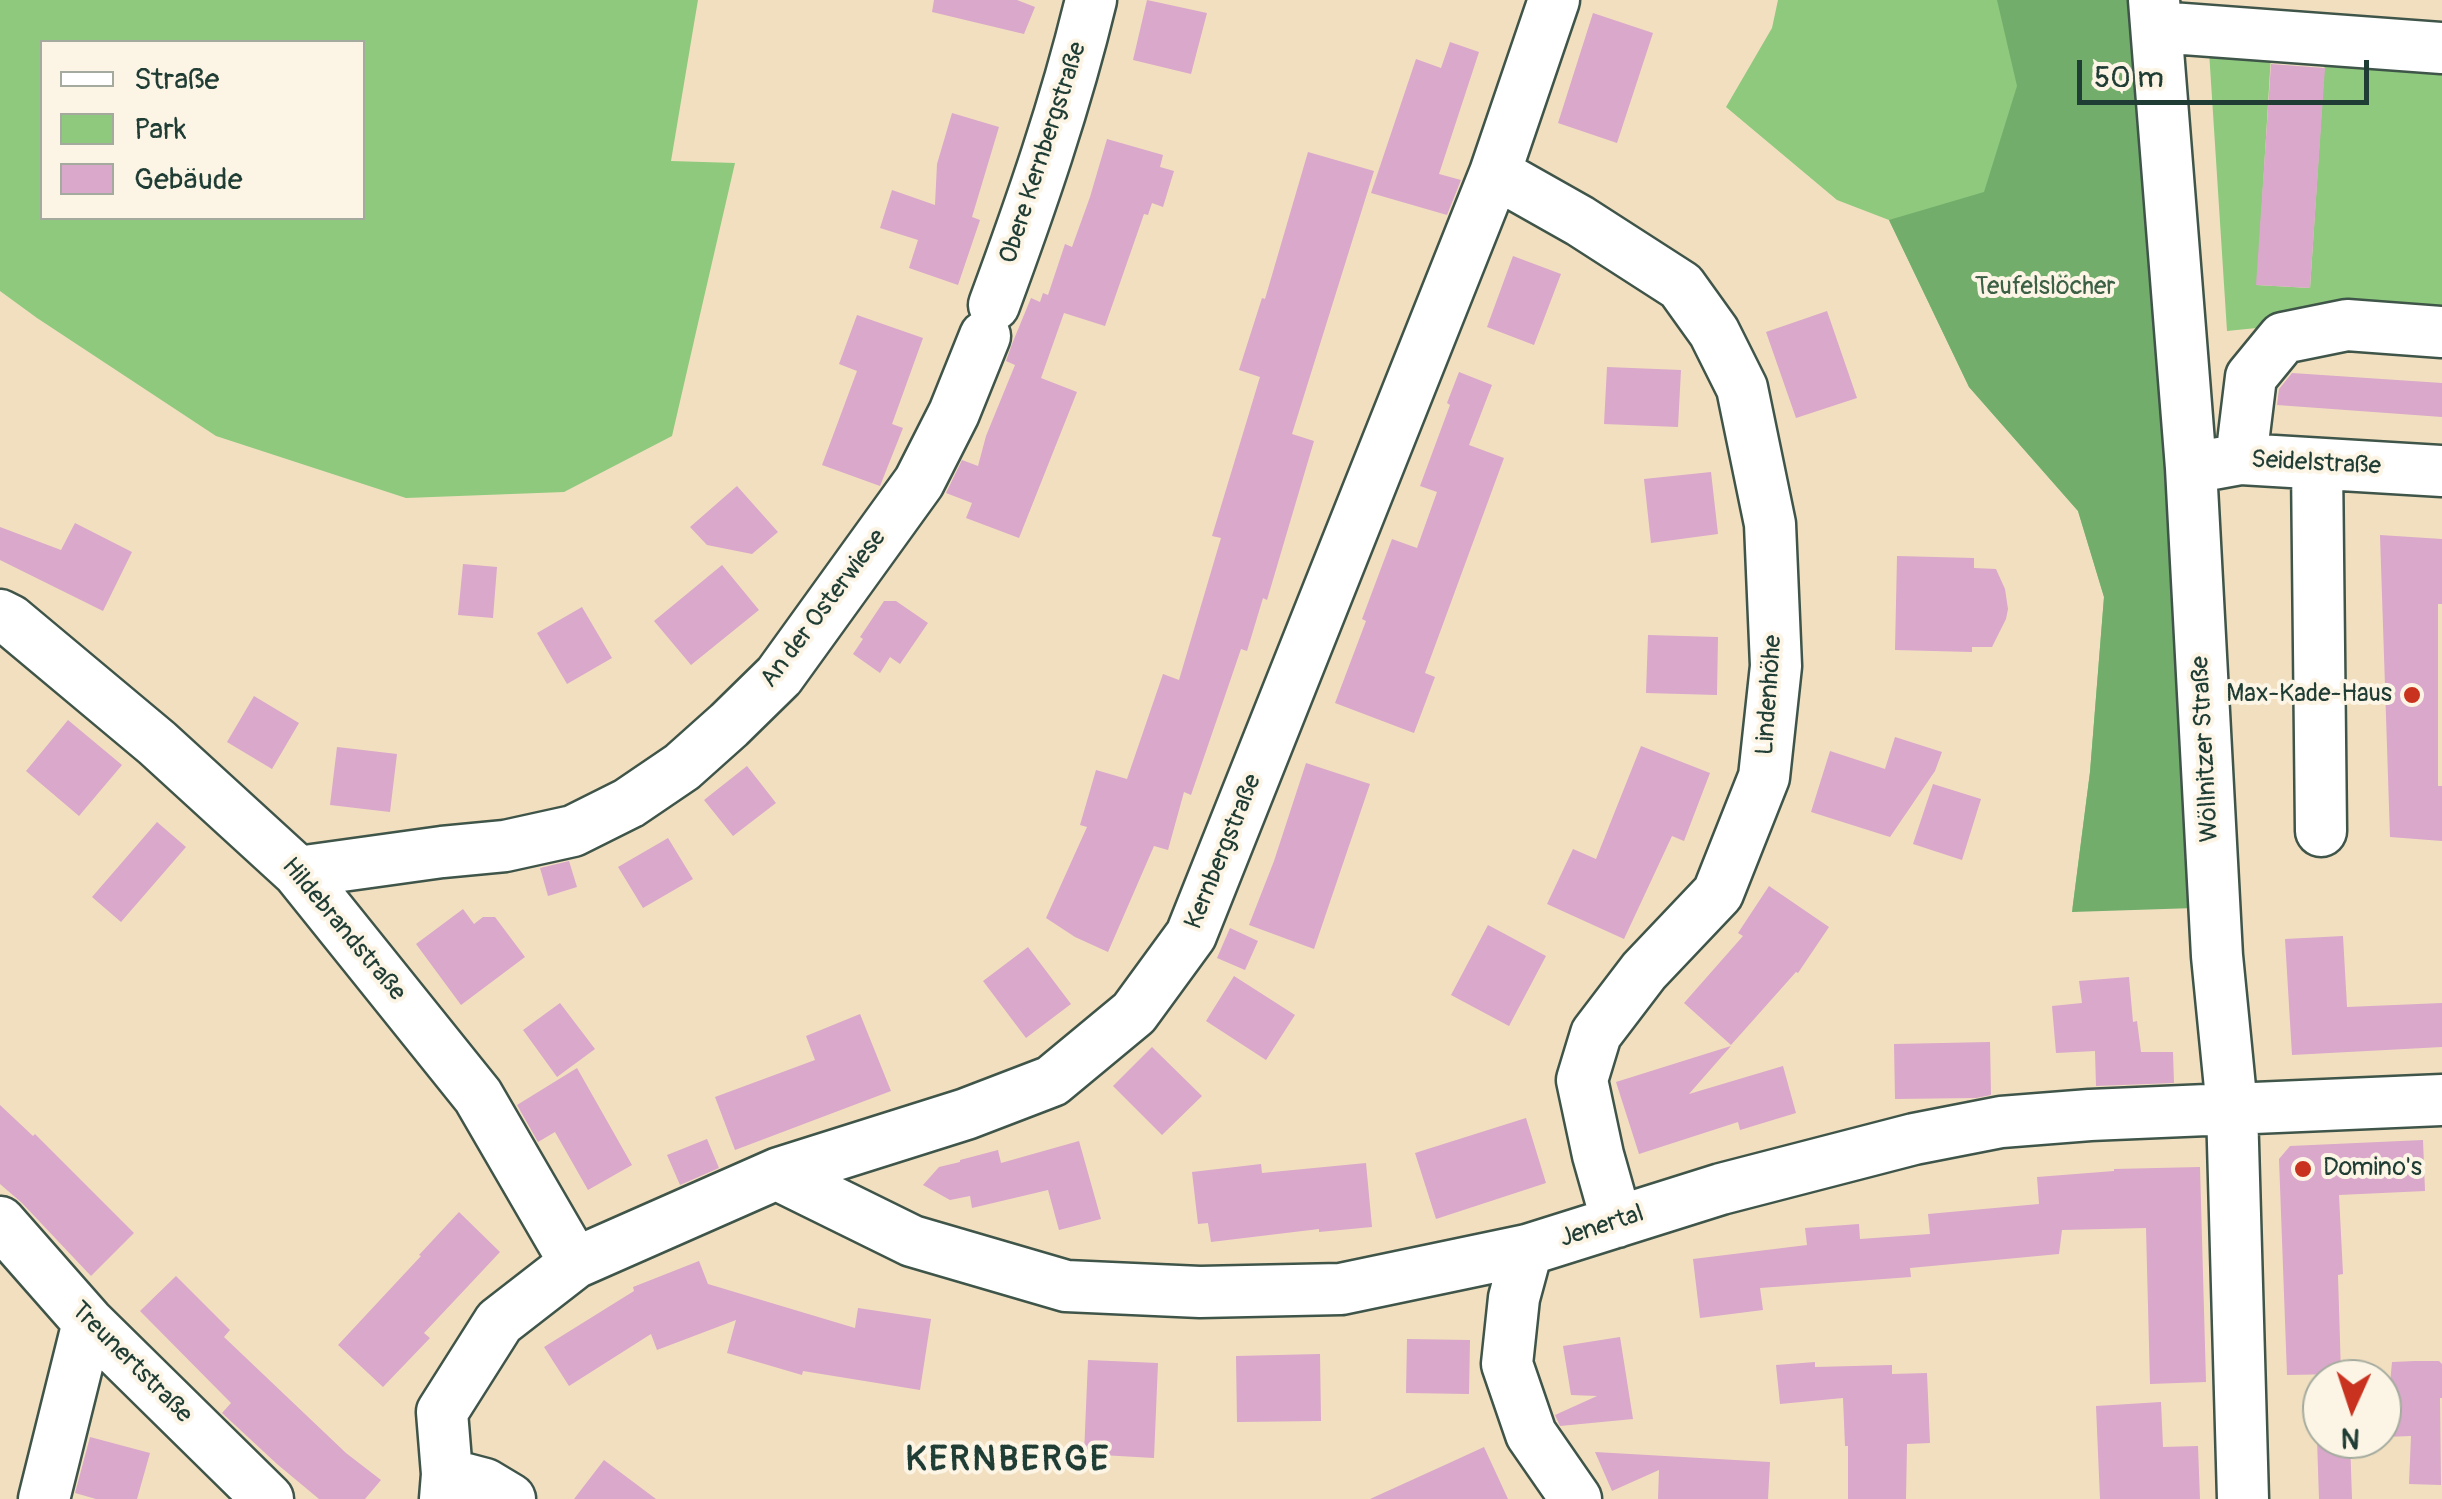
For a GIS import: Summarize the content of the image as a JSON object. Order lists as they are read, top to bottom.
{
  "streets": {
    "street": [
      "Obere Kernbergstraße",
      "Seidelstraße",
      "An der Osterwiese",
      "Lindenhöhe",
      "Wöllnitzer Straße",
      "Kernbergstraße",
      "Hildebrandstraße",
      "Jenertal",
      "Treunertstraße"
    ]
  },
  "crossings": [
    ["Obere Kernbergstraße", "An der Osterwiese"],
    ["Seidelstraße", "Wöllnitzer Straße"],
    ["An der Osterwiese", "Hildebrandstraße"],
    ["Lindenhöhe", "Kernbergstraße"],
    ["Lindenhöhe", "Jenertal"],
    ["Wöllnitzer Straße", "Jenertal"],
    ["Kernbergstraße", "Hildebrandstraße"],
    ["Kernbergstraße", "Jenertal"]
  ],
  "districts": ["KERNBERGE"],
  "parks": ["Teufelslöcher"],
  "places": ["Max-Kade-Haus", "Domino's"],
  "legend": ["Straße", "Park", "Gebäude"],
  "scale_bar": "50 m",
  "north": "bottom"
}
